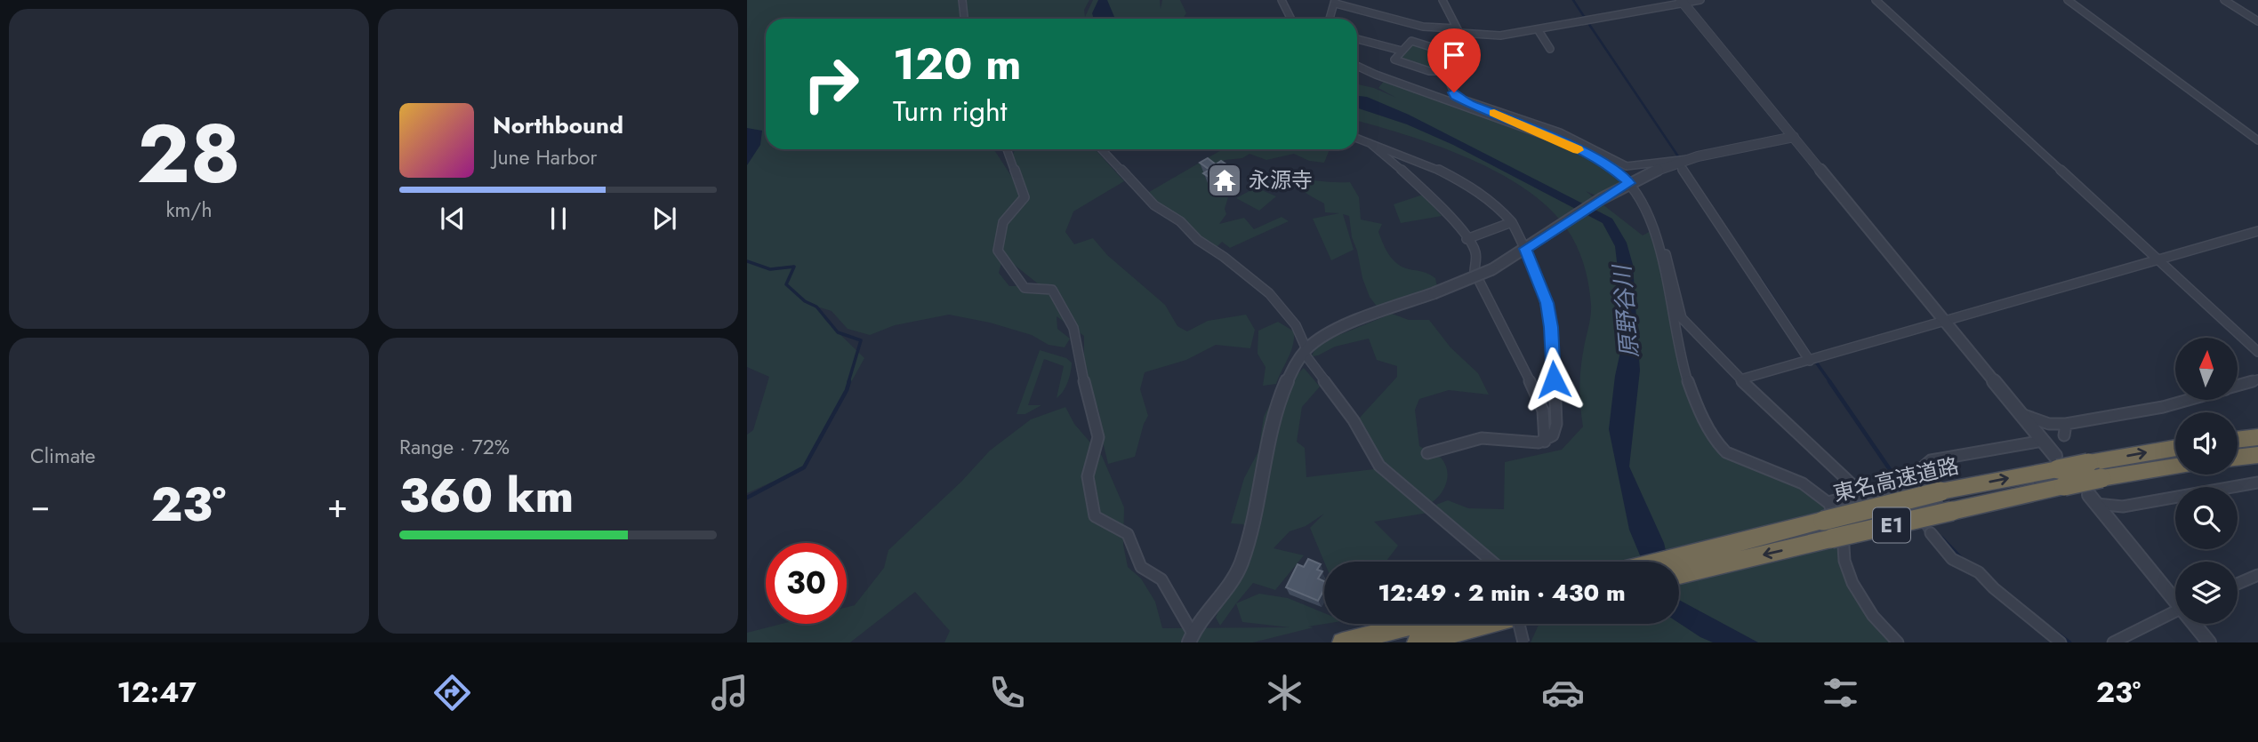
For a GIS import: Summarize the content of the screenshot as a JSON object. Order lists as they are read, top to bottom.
{
  "streets": {
    "highway": ["東名高速道路", "E1"]
  },
  "water": ["原野谷川"],
  "places": {
    "temple": ["永源寺"]
  },
  "north": "top",
  "page": {
    "tile": [
      ["28", "km/h"],
      "Climate",
      ["Range · 72%", "360 km"]
    ],
    "turn": ["120 m", "Turn right"],
    "song": ["Northbound", "June Harbor"],
    "heat": ["−", "23°", "+"],
    "limit": "30",
    "trip": "12:49 · 2 min · 430 m",
    "tabs": ["12:47", "23°"]
  }
}
